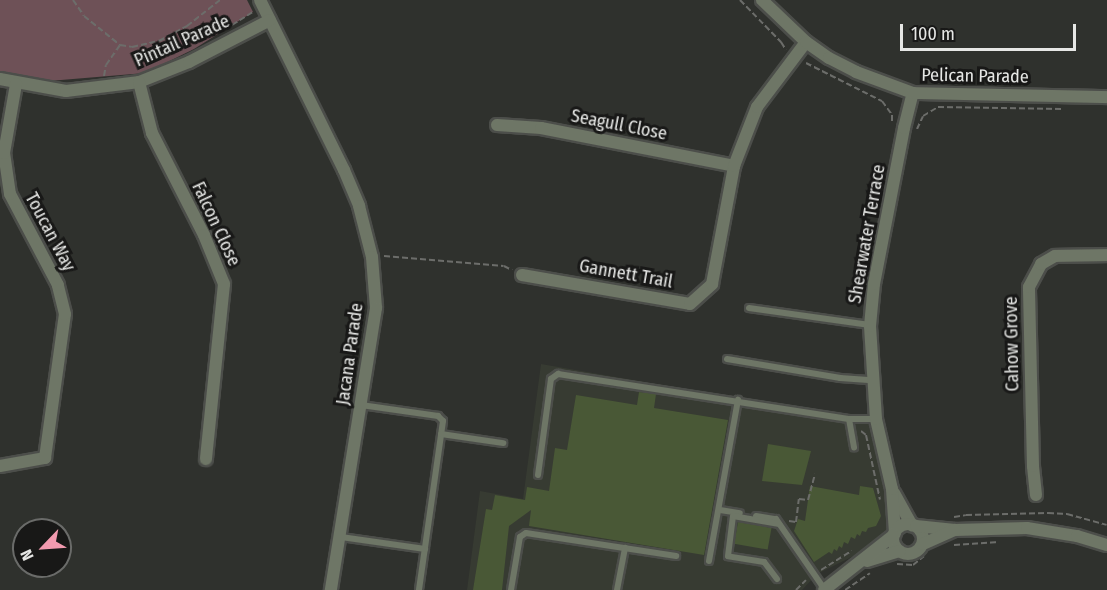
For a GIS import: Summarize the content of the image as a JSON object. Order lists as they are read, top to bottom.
{
  "streets": {
    "street": [
      "Pintail Parade",
      "Pelican Parade",
      "Seagull Close",
      "Falcon Close",
      "Toucan Way",
      "Shearwater Terrace",
      "Gannett Trail",
      "Cahow Grove",
      "Jacana Parade"
    ]
  },
  "crossings": [
    ["Pintail Parade", "Falcon Close"],
    ["Pintail Parade", "Toucan Way"],
    ["Pintail Parade", "Jacana Parade"],
    ["Pelican Parade", "Shearwater Terrace"],
    ["Pelican Parade", "Gannett Trail"],
    ["Seagull Close", "Gannett Trail"]
  ],
  "scale_bar": "100 m",
  "north": "bottom left"
}
